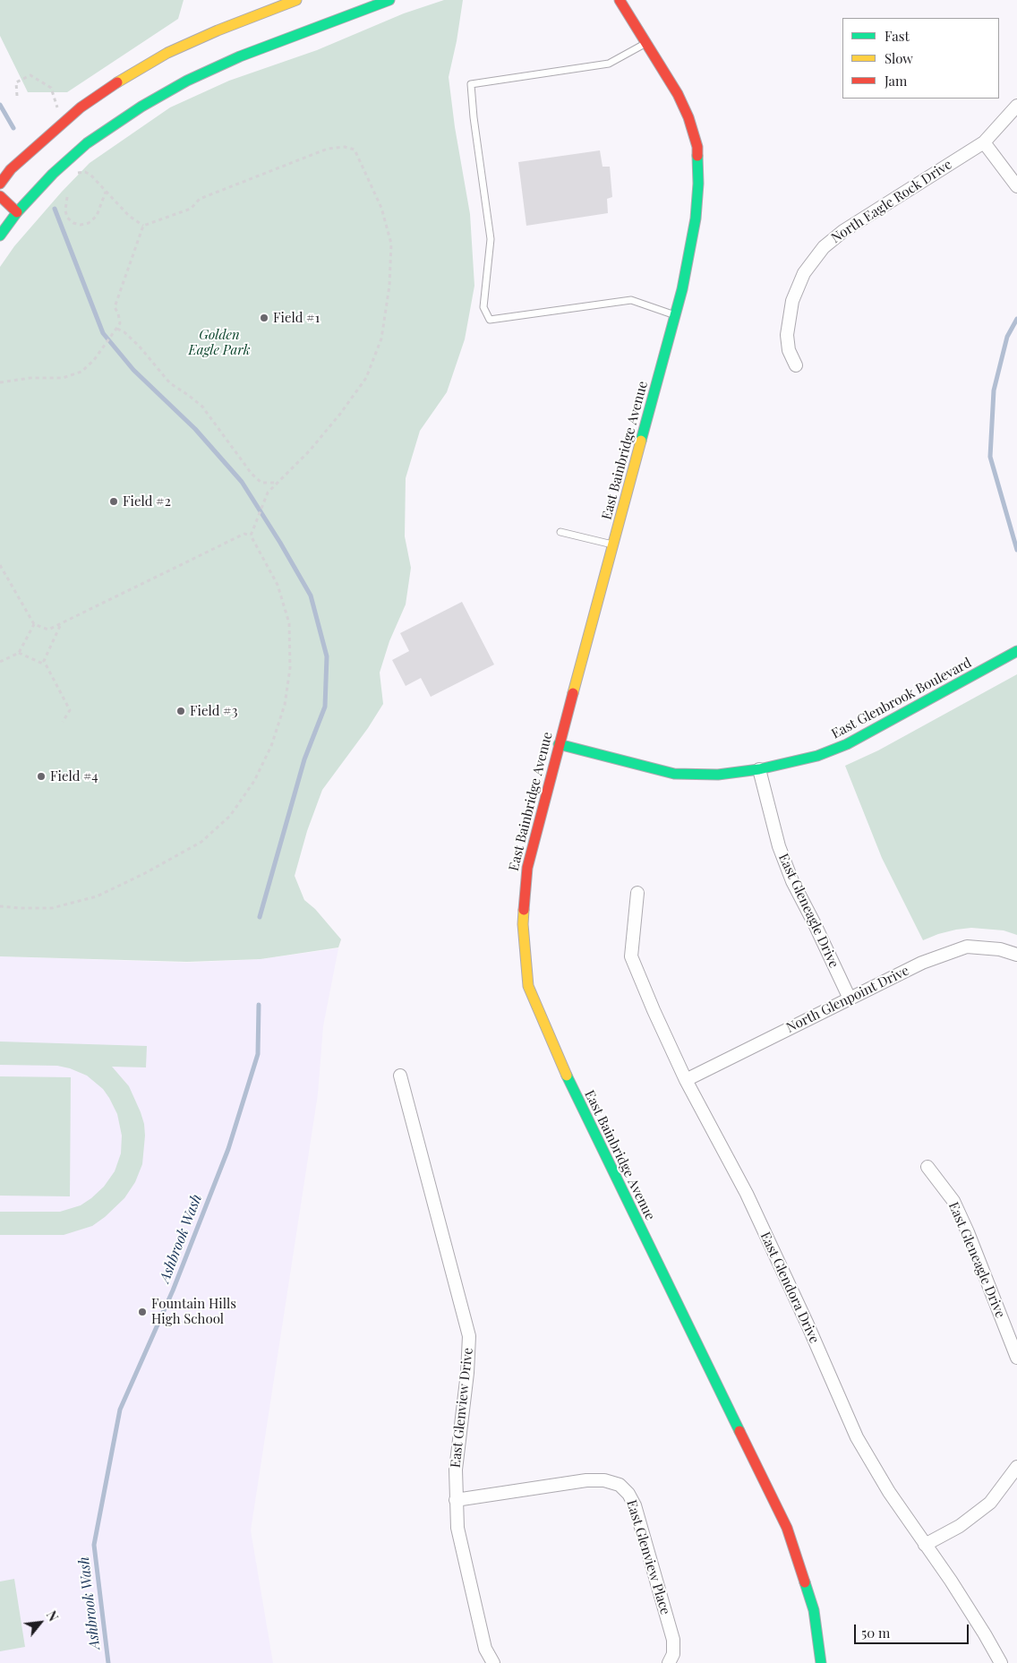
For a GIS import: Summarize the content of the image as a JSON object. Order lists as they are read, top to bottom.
{
  "streets": {
    "street": [
      "North Eagle Rock Drive",
      "East Bainbridge Avenue",
      "East Glenbrook Boulevard",
      "East Gleneagle Drive",
      "North Glenpoint Drive",
      "East Glendora Drive",
      "East Glenview Drive",
      "East Glenview Place"
    ]
  },
  "crossings": [
    ["East Bainbridge Avenue", "East Glenbrook Boulevard"],
    ["East Glenbrook Boulevard", "East Gleneagle Drive"],
    ["East Gleneagle Drive", "North Glenpoint Drive"],
    ["North Glenpoint Drive", "East Glendora Drive"],
    ["East Glenview Drive", "East Glenview Place"]
  ],
  "water": ["Ashbrook Wash"],
  "parks": ["Golden Eagle Park"],
  "places": [
    "Field #1",
    "Field #2",
    "Field #3",
    "Field #4",
    "Fountain Hills High School"
  ],
  "legend": ["Fast", "Slow", "Jam"],
  "scale_bar": "50 m",
  "north": "top right"
}
